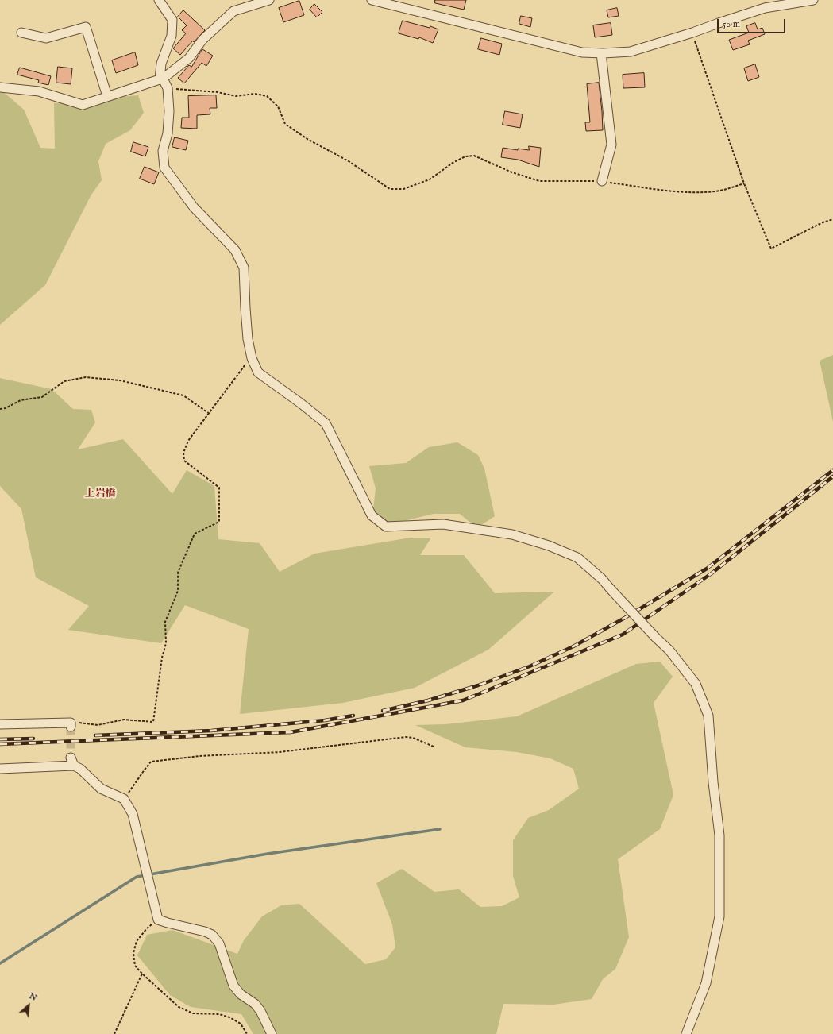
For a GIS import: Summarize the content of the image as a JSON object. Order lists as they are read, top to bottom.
{
  "districts": ["上岩橋"],
  "scale_bar": "50 m",
  "north": "top right"
}
